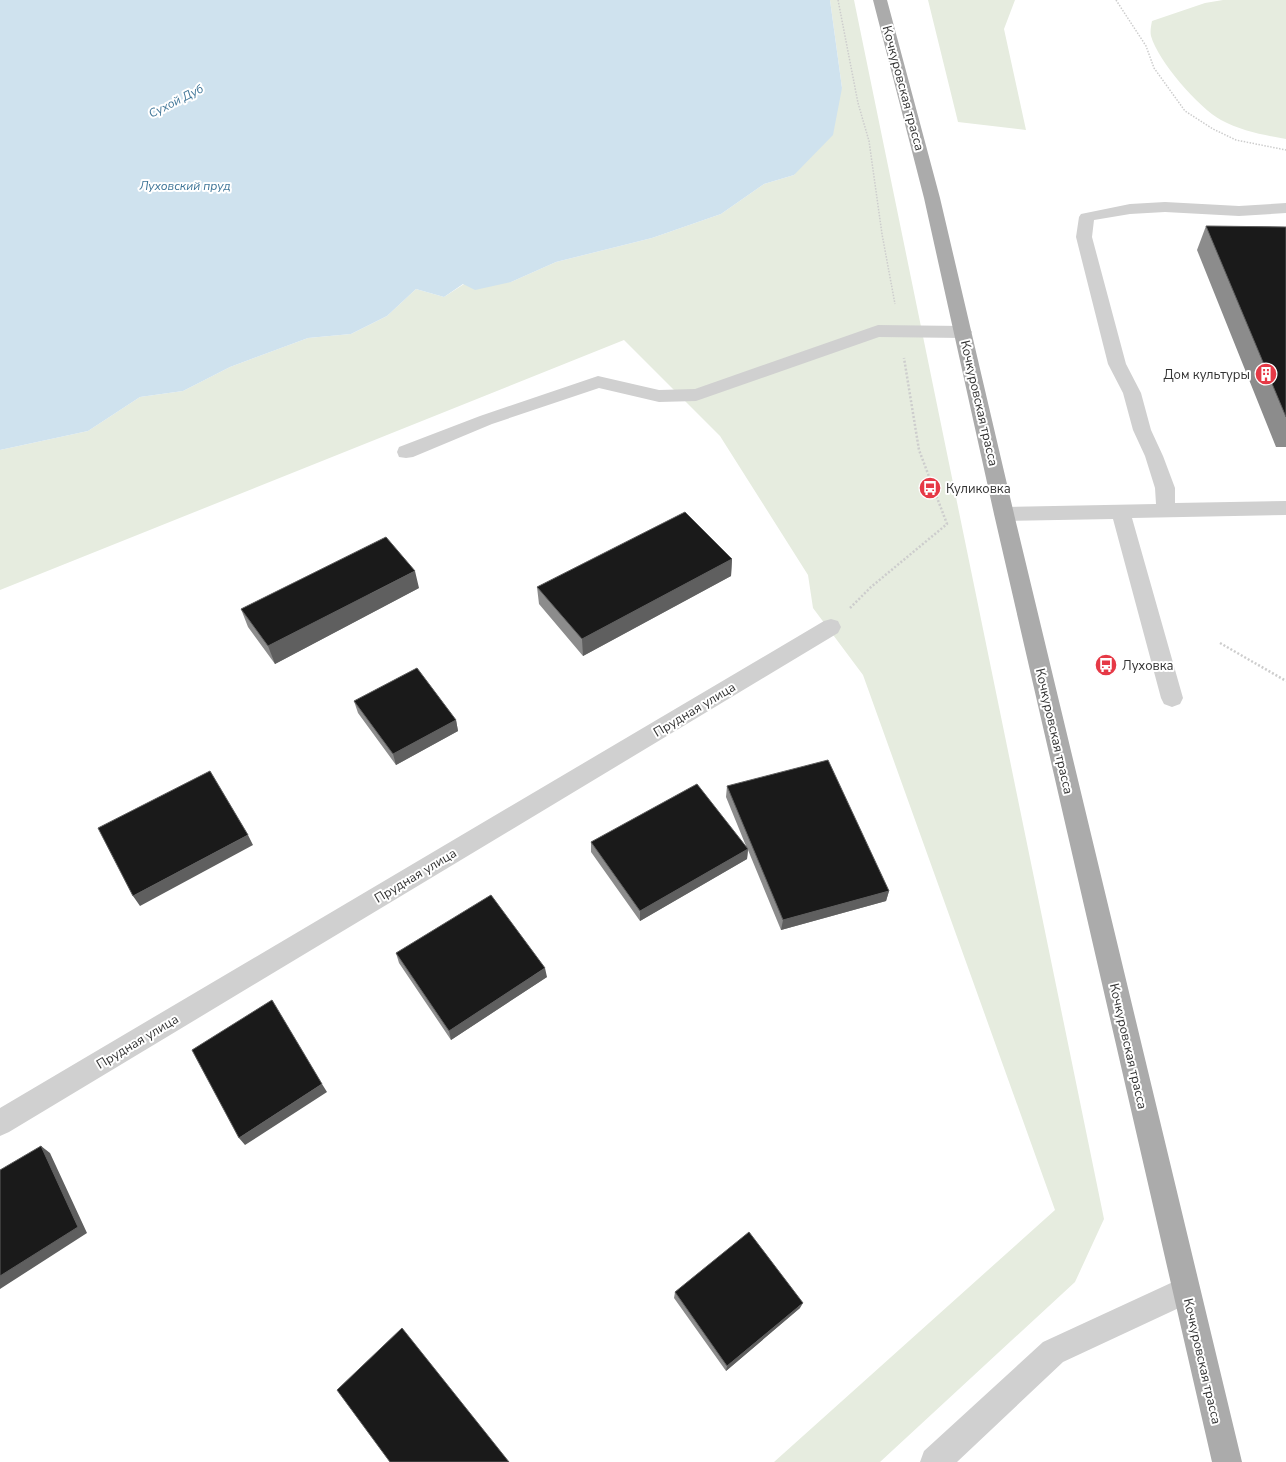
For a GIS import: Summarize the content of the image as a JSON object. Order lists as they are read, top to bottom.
{
  "streets": {
    "main road": ["Кочкуровская трасса"],
    "street": ["Прудная улица"]
  },
  "water": ["Сухой Дуб", "Луховский пруд"],
  "places": {
    "building": ["Дом культуры"],
    "bus stop": ["Куликовка", "Луховка"]
  }
}
